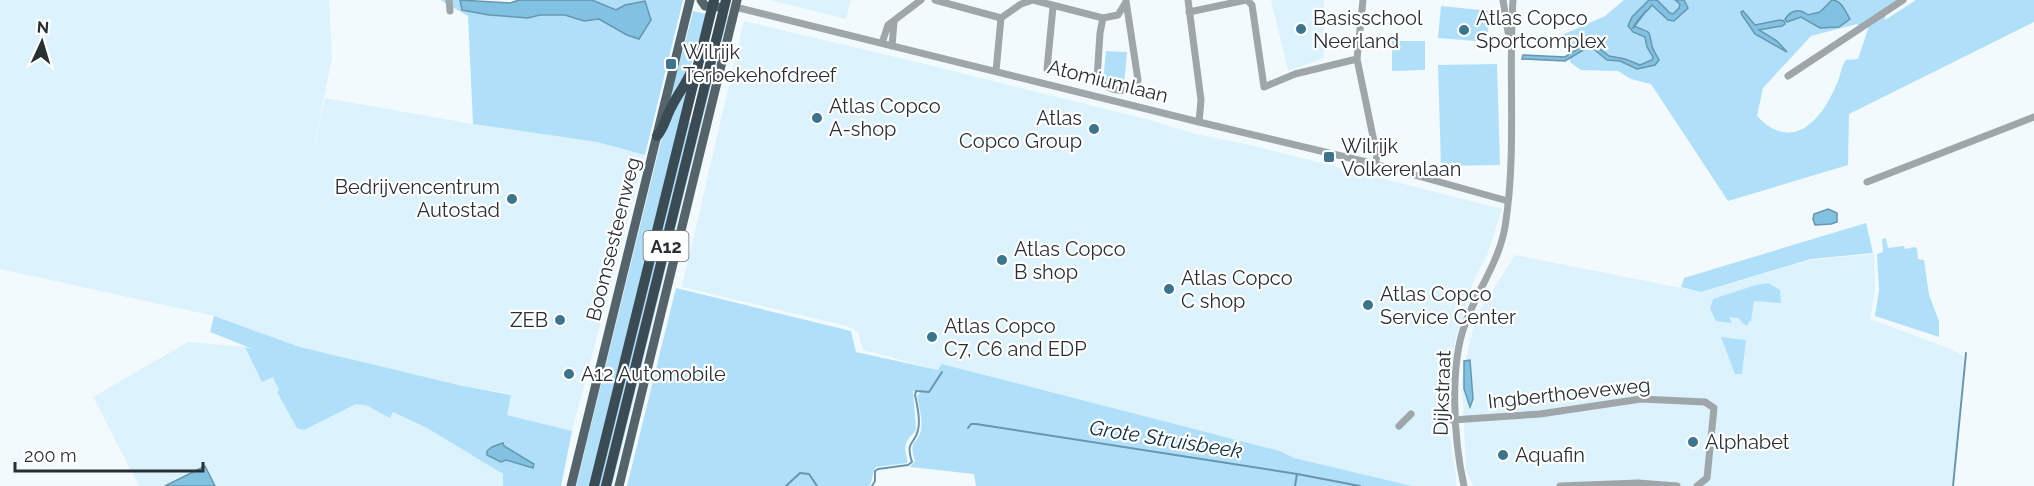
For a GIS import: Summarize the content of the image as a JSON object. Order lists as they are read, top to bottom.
{
  "streets": {
    "highway": ["A12"],
    "main road": ["Atomiumlaan", "Boomsesteenweg"],
    "street": ["Dijkstraat", "Ingberthoeveweg"]
  },
  "crossings": [
    ["Atomiumlaan", "A12"],
    ["Atomiumlaan", "Dijkstraat"],
    ["Dijkstraat", "Ingberthoeveweg"]
  ],
  "water": ["Grote Struisbeek"],
  "places": {
    "other": [
      "Basisschool Neerland",
      "Atlas Copco Sportcomplex",
      "Atlas Copco A-shop",
      "Atlas Copco Group",
      "Bedrijvencentrum Autostad",
      "Atlas Copco B shop",
      "Atlas Copco C shop",
      "Atlas Copco Service Center",
      "ZEB",
      "Atlas Copco C7, C6 and EDP",
      "A12 Automobile",
      "Alphabet",
      "Aquafin"
    ],
    "transit": ["Wilrijk Terbekehofdreef", "Wilrijk Volkerenlaan"]
  },
  "scale_bar": "200 m",
  "north": "top"
}
